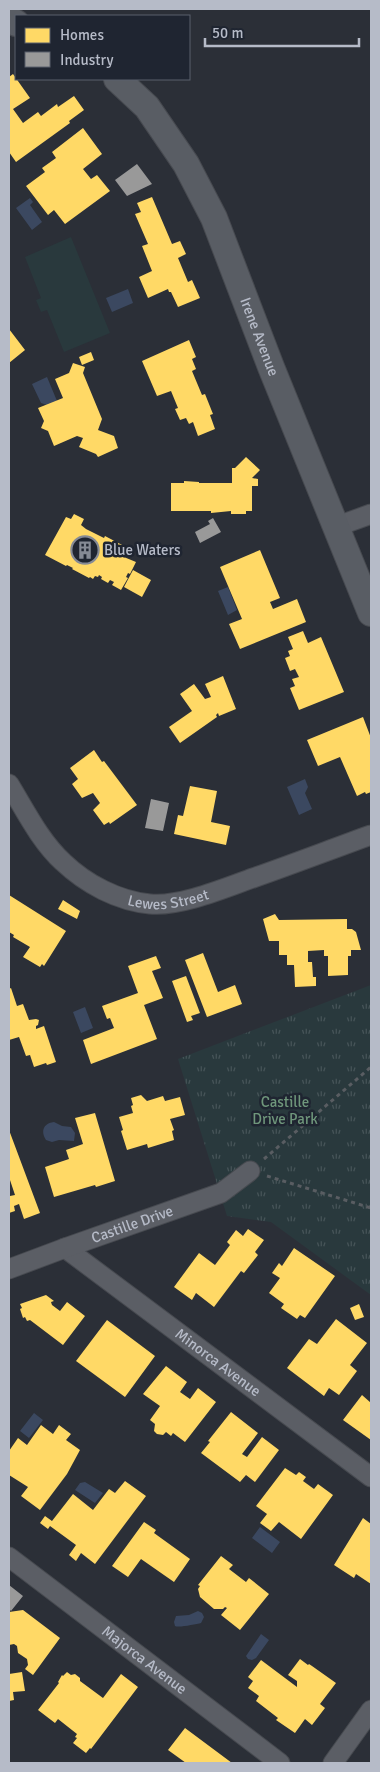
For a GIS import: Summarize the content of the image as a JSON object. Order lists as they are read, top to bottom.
{
  "streets": {
    "street": [
      "Irene Avenue",
      "Lewes Street",
      "Castille Drive",
      "Minorca Avenue",
      "Majorca Avenue"
    ]
  },
  "crossings": [
    ["Castille Drive", "Minorca Avenue"]
  ],
  "parks": ["Castille Drive Park"],
  "places": {
    "building": ["Blue Waters"]
  },
  "legend": ["Homes", "Industry"],
  "scale_bar": "50 m"
}
